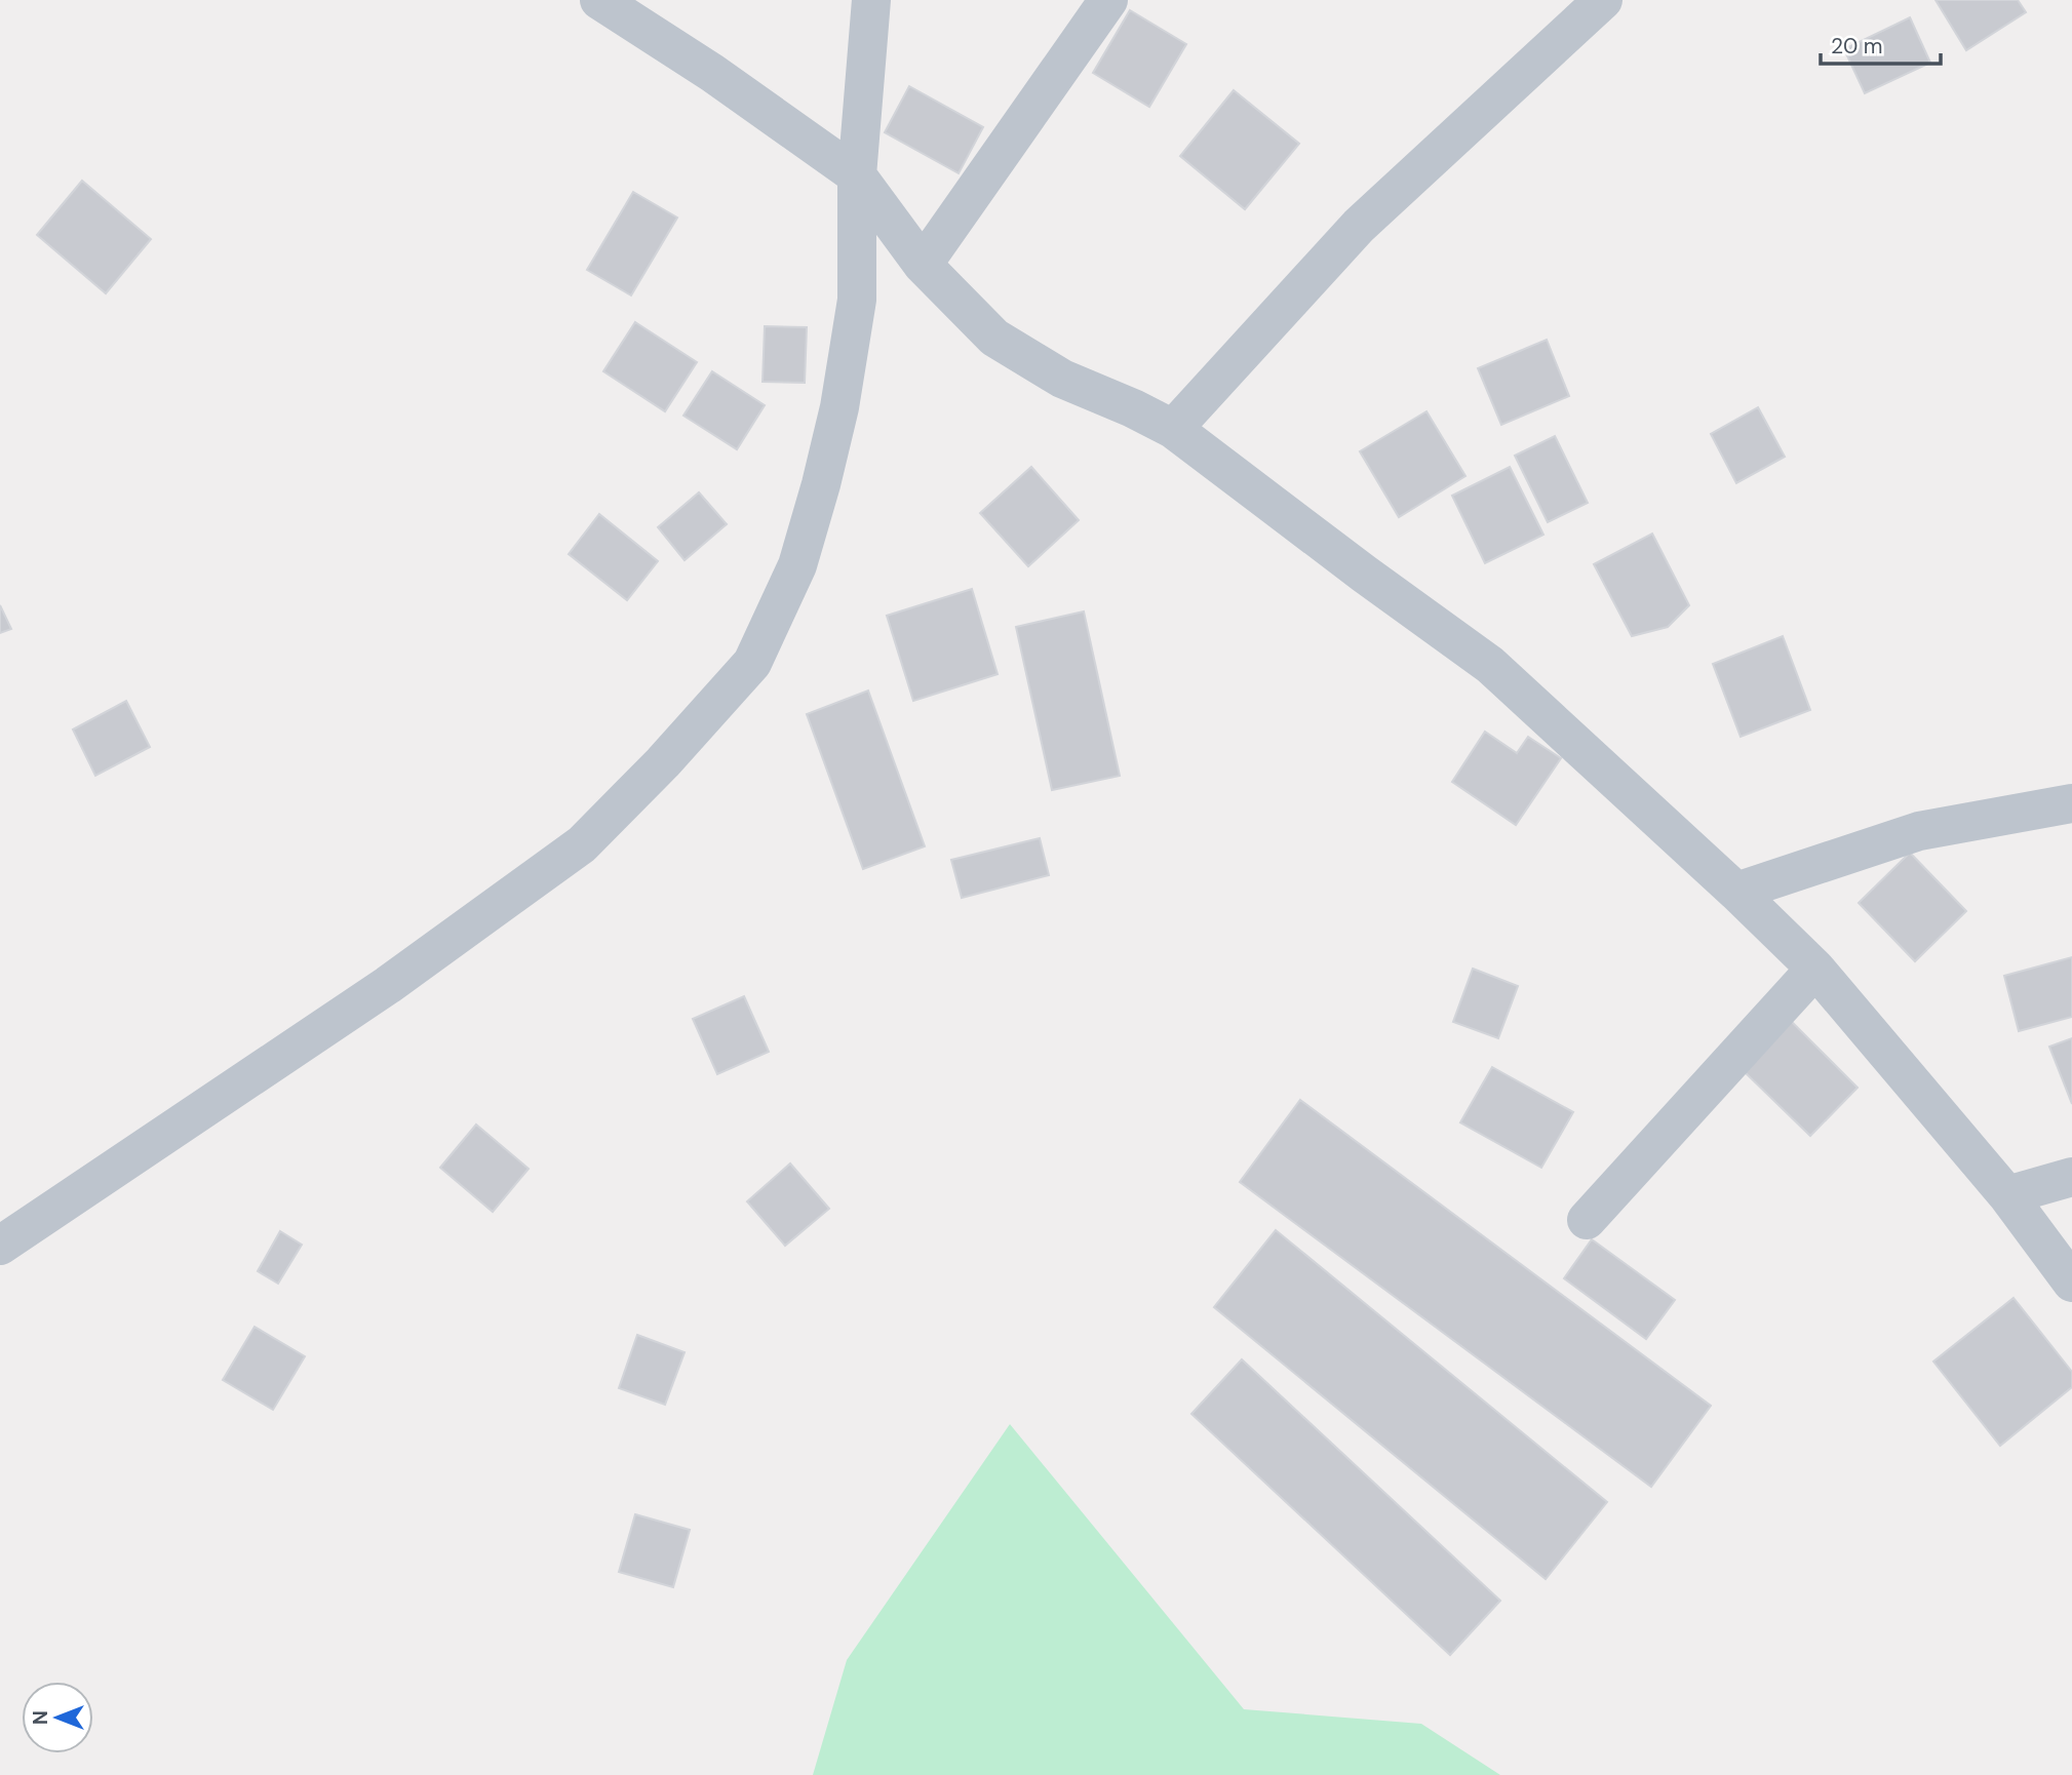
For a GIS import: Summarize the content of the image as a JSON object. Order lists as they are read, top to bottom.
{
  "scale_bar": "20 m",
  "north": "left"
}
